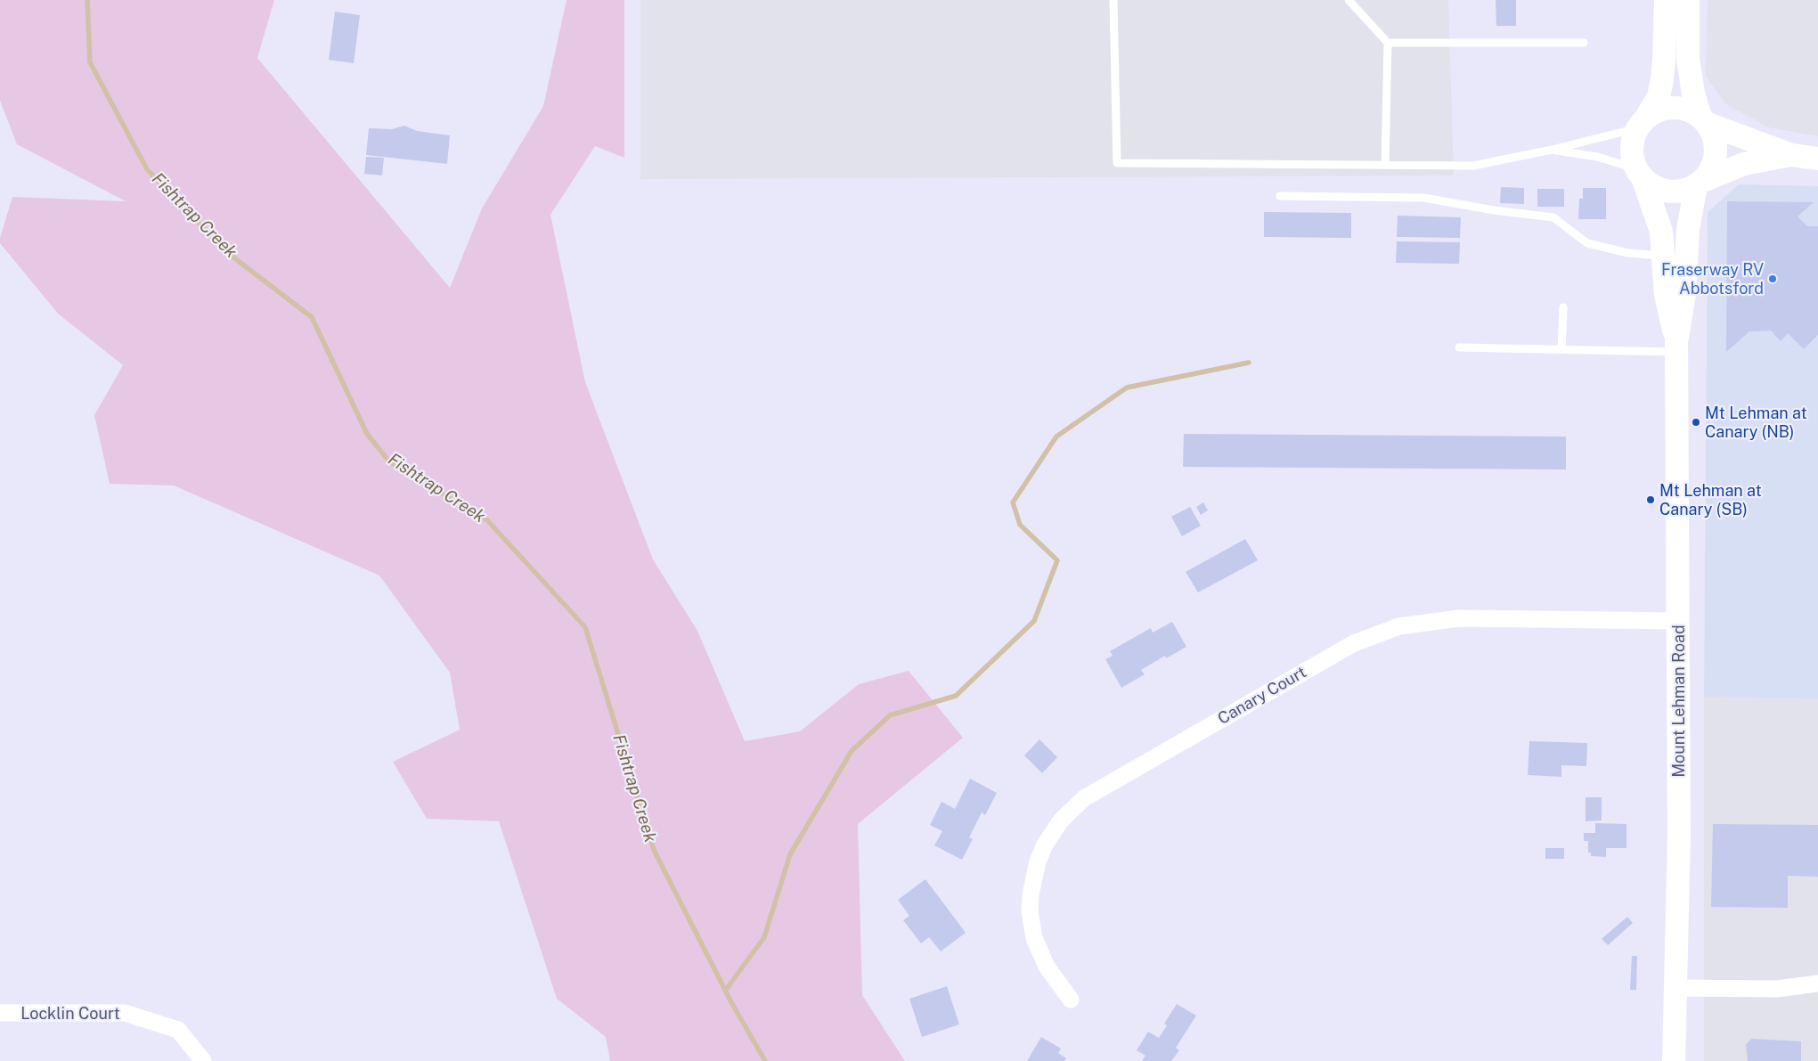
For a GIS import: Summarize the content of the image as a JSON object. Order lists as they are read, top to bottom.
{
  "streets": {
    "main road": ["Mount Lehman Road"],
    "street": ["Canary Court", "Locklin Court"]
  },
  "crossings": [
    ["Canary Court", "Mount Lehman Road"]
  ],
  "water": ["Fishtrap Creek"],
  "places": ["Fraserway RV Abbotsford", "Mt Lehman at Canary (NB)", "Mt Lehman at Canary (SB)"]
}
